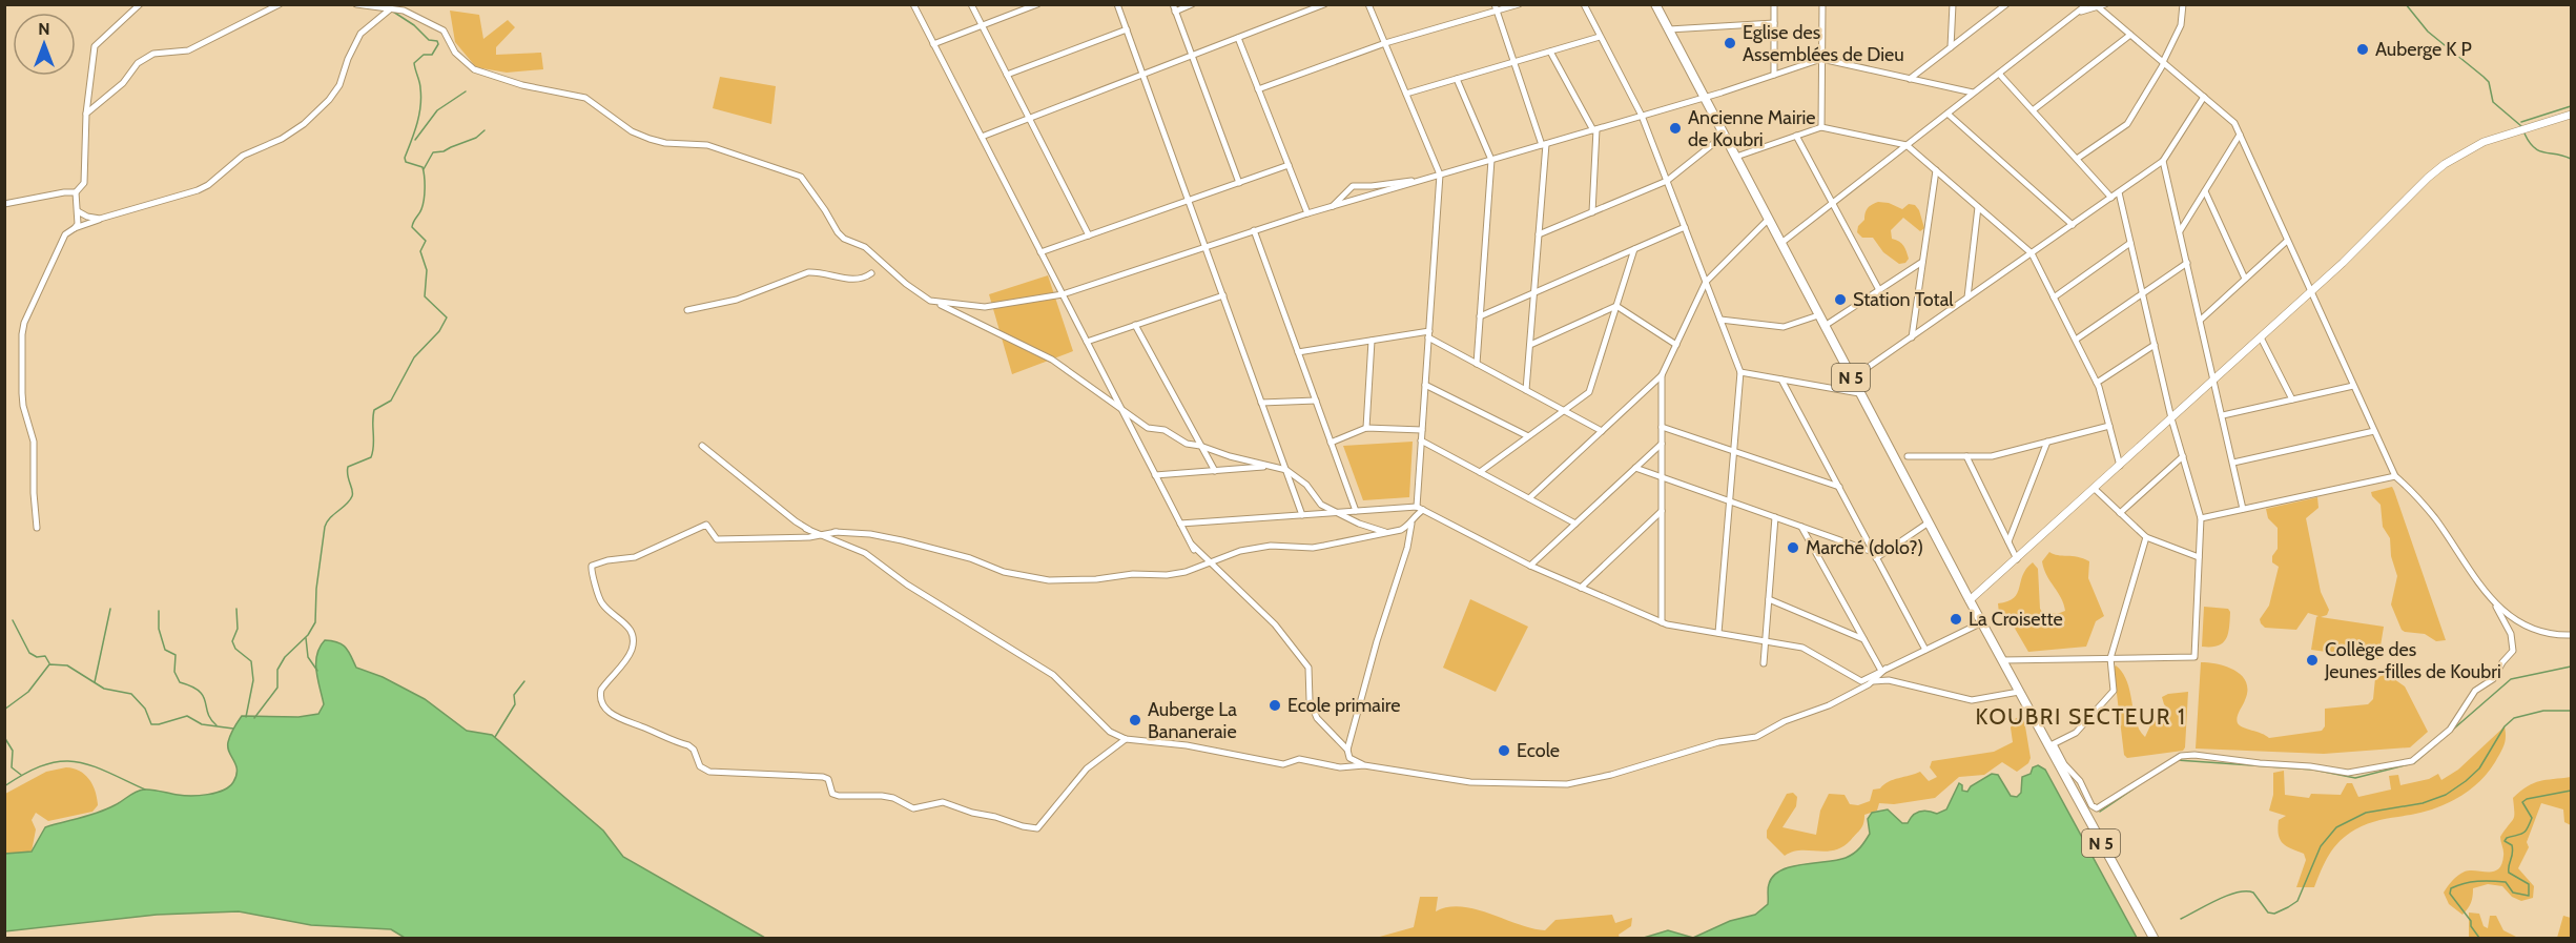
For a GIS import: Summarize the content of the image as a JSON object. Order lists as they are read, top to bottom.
{
  "streets": {
    "highway": ["N 5"]
  },
  "districts": ["KOUBRI SECTEUR 1"],
  "places": [
    "Eglise des Assemblées de Dieu",
    "Auberge K P",
    "Ancienne Mairie de Koubri",
    "Station Total",
    "Marché (dolo?)",
    "La Croisette",
    "Collège des Jeunes-filles de Koubri",
    "Ecole primaire",
    "Auberge La Bananeraie",
    "Ecole"
  ],
  "north": "top"
}
